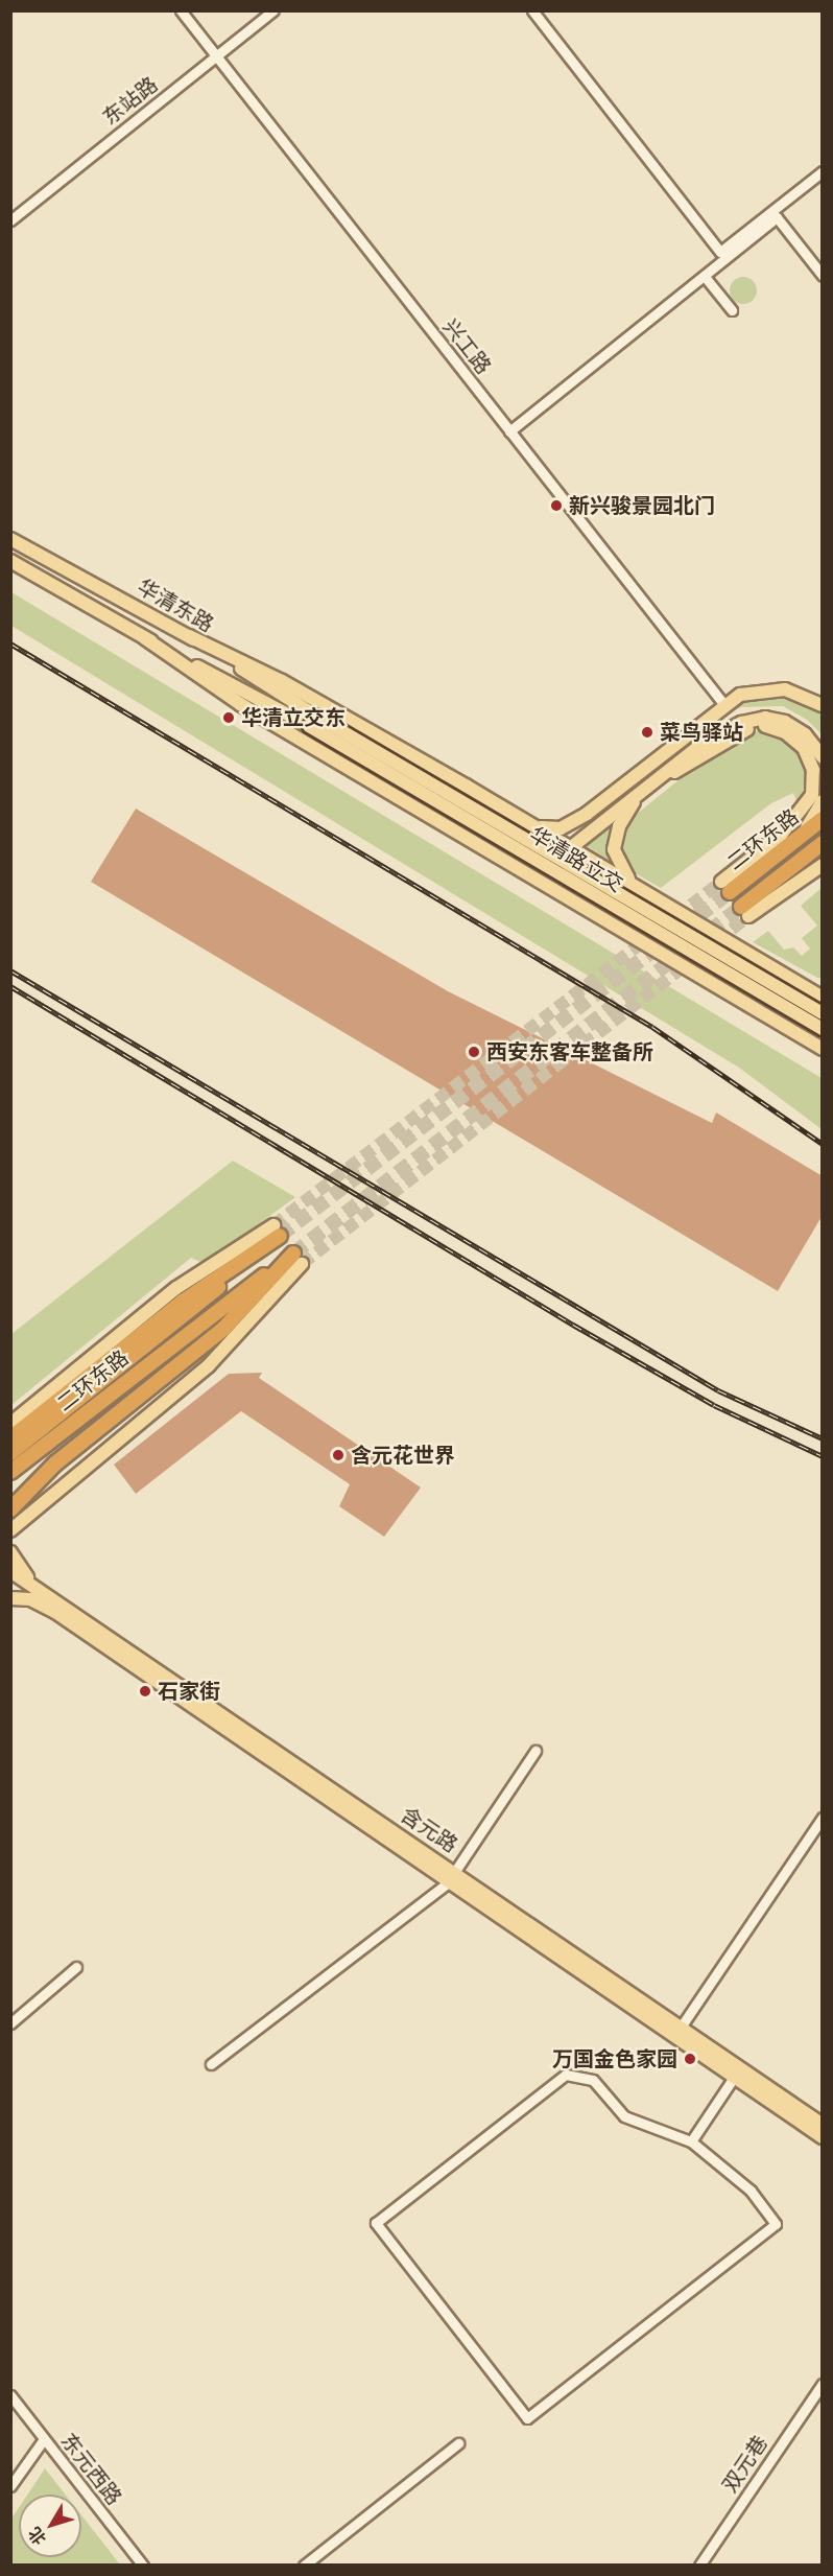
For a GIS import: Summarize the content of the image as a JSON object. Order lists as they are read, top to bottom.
{
  "streets": {
    "highway": ["二环东路"],
    "main road": ["华清东路", "华清路立交", "含元路"],
    "street": [
      "东站路",
      "兴工路",
      "双元巷",
      "东元西路"
    ]
  },
  "crossings": [
    ["东站路", "兴工路"],
    ["华清东路", "华清路立交"]
  ],
  "places": [
    "新兴骏景园北门",
    "华清立交东",
    "菜鸟驿站",
    "西安东客车整备所",
    "含元花世界",
    "石家街",
    "万国金色家园"
  ],
  "north": "bottom left"
}
